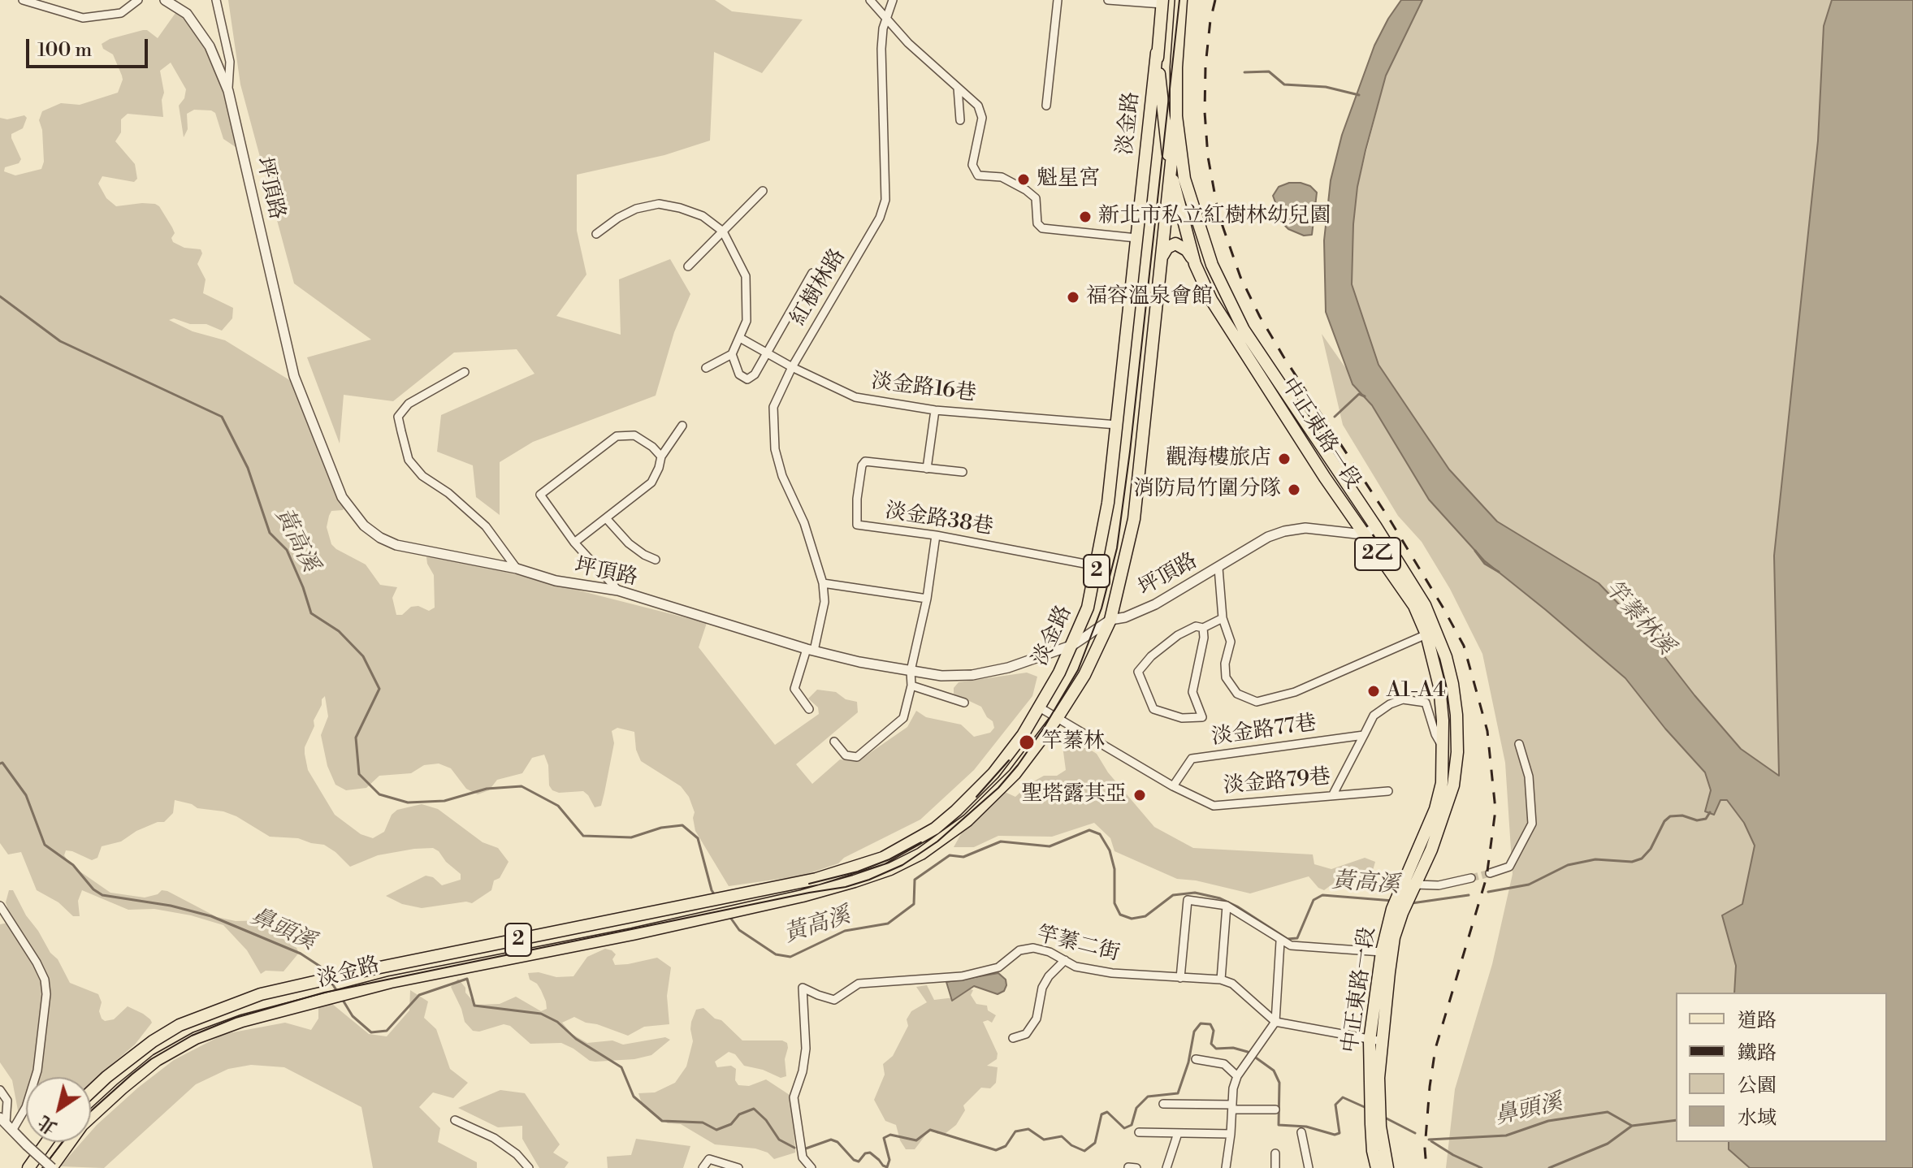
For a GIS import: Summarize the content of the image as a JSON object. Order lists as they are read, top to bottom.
{
  "streets": {
    "main road": [
      "淡金路",
      "中正東路一段",
      "2乙",
      "2"
    ],
    "street": [
      "坪頂路",
      "紅樹林路",
      "淡金路16巷",
      "淡金路38巷",
      "淡金路77巷",
      "淡金路79巷",
      "竿蓁二街"
    ]
  },
  "crossings": [
    ["淡金路", "坪頂路"],
    ["淡金路", "淡金路16巷"],
    ["淡金路", "中正東路一段"],
    ["淡金路", "淡金路38巷"],
    ["坪頂路", "紅樹林路"],
    ["坪頂路", "中正東路一段"],
    ["紅樹林路", "淡金路16巷"],
    ["中正東路一段", "2乙"],
    ["淡金路77巷", "淡金路79巷"]
  ],
  "water": ["黃高溪", "竿蓁林溪", "鼻頭溪"],
  "places": [
    "魁星宮",
    "新北市私立紅樹林幼兒園",
    "福容溫泉會館",
    "觀海樓旅店",
    "消防局竹圍分隊",
    "A1-A4",
    "竿蓁林",
    "聖塔露其亞"
  ],
  "legend": [
    "道路",
    "鐵路",
    "公園",
    "水域"
  ],
  "scale_bar": "100 m",
  "north": "bottom left"
}
